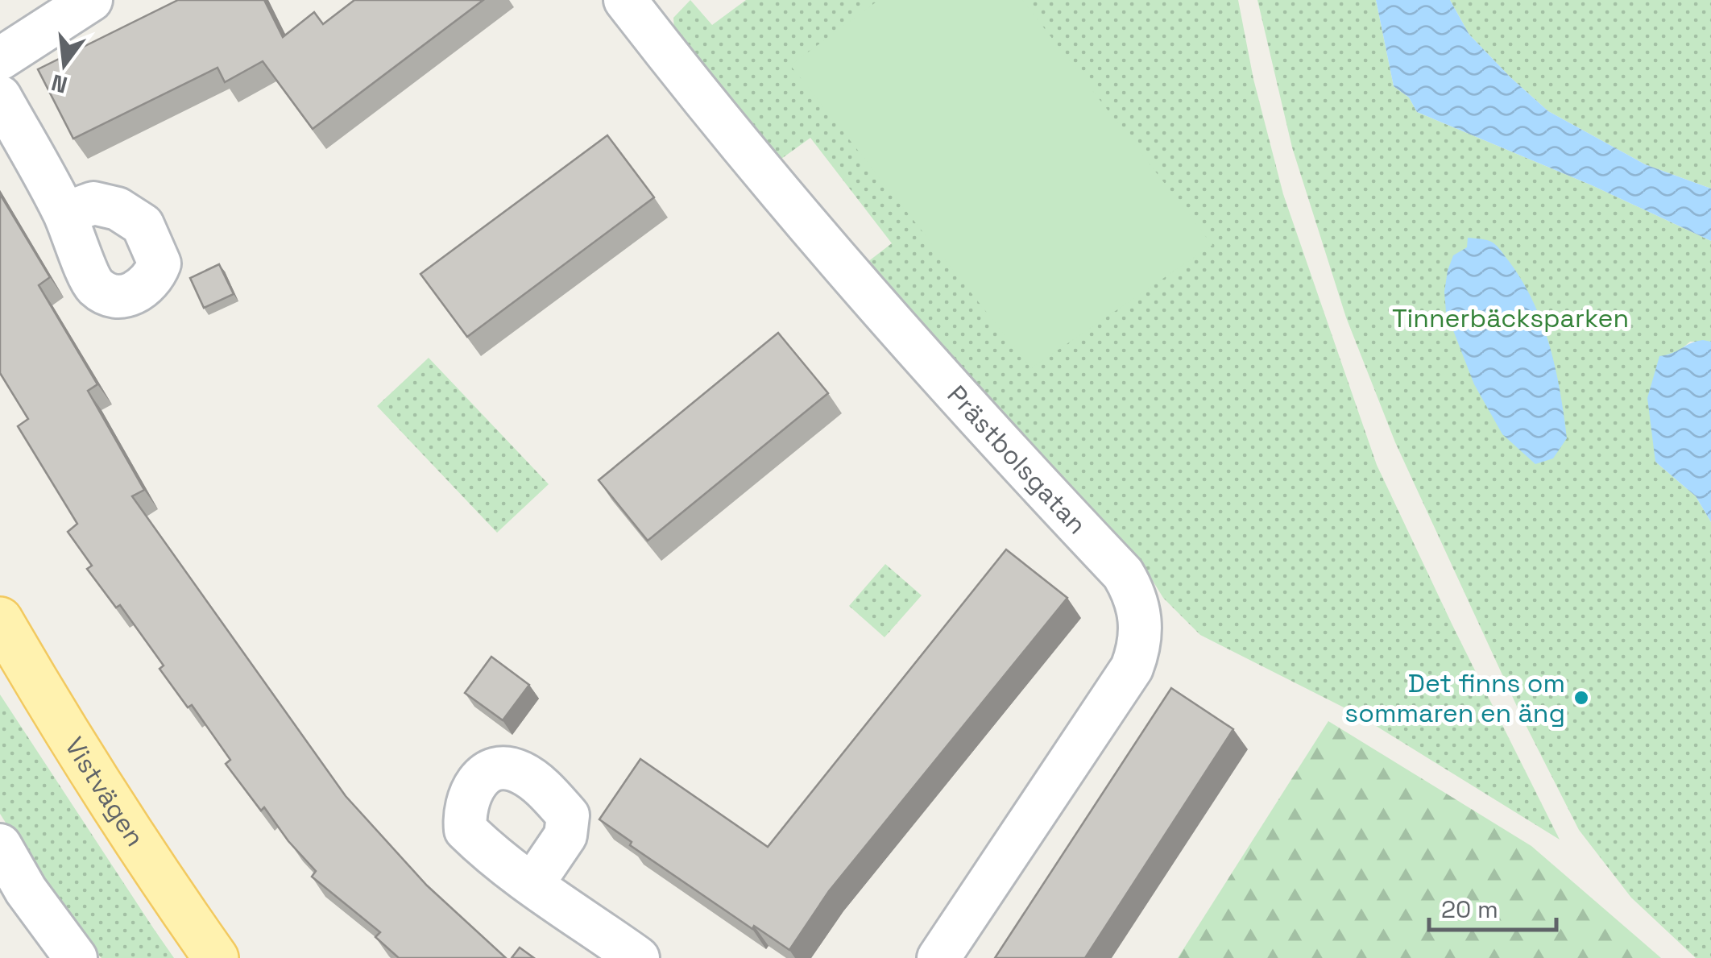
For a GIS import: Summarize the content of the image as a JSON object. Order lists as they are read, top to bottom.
{
  "streets": {
    "main road": ["Vistvägen"],
    "street": ["Prästbolsgatan"]
  },
  "parks": ["Tinnerbäcksparken"],
  "places": ["Det finns om sommaren en äng"],
  "scale_bar": "20 m",
  "north": "bottom"
}
